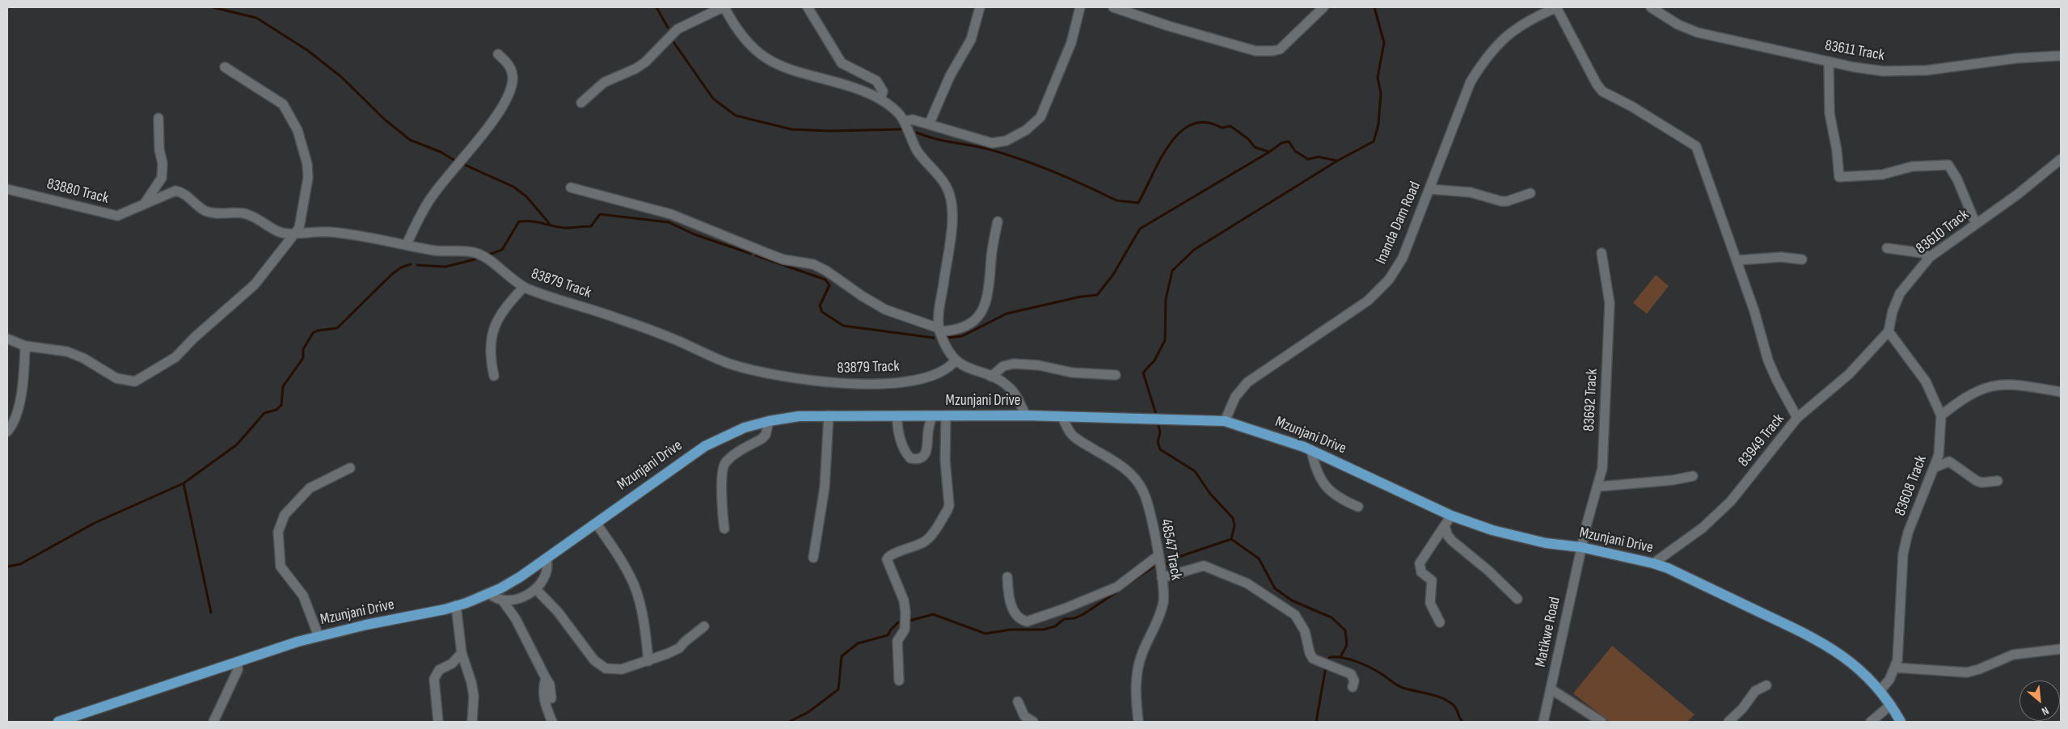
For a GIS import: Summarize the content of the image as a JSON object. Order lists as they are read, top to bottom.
{
  "streets": {
    "main road": ["Mzunjani Drive"],
    "street": [
      "83611 Track",
      "83880 Track",
      "Inanda Dam Road",
      "83610 Track",
      "83879 Track",
      "83692 Track",
      "83949 Track",
      "83608 Track",
      "48547 Track",
      "Matikwe Road"
    ]
  },
  "crossings": [
    ["83880 Track", "83879 Track"],
    ["Inanda Dam Road", "Mzunjani Drive"],
    ["83610 Track", "83949 Track"],
    ["83692 Track", "Mzunjani Drive"],
    ["83692 Track", "Matikwe Road"],
    ["Mzunjani Drive", "83949 Track"],
    ["Mzunjani Drive", "83608 Track"],
    ["Mzunjani Drive", "48547 Track"],
    ["Mzunjani Drive", "Matikwe Road"]
  ],
  "north": "bottom right"
}
